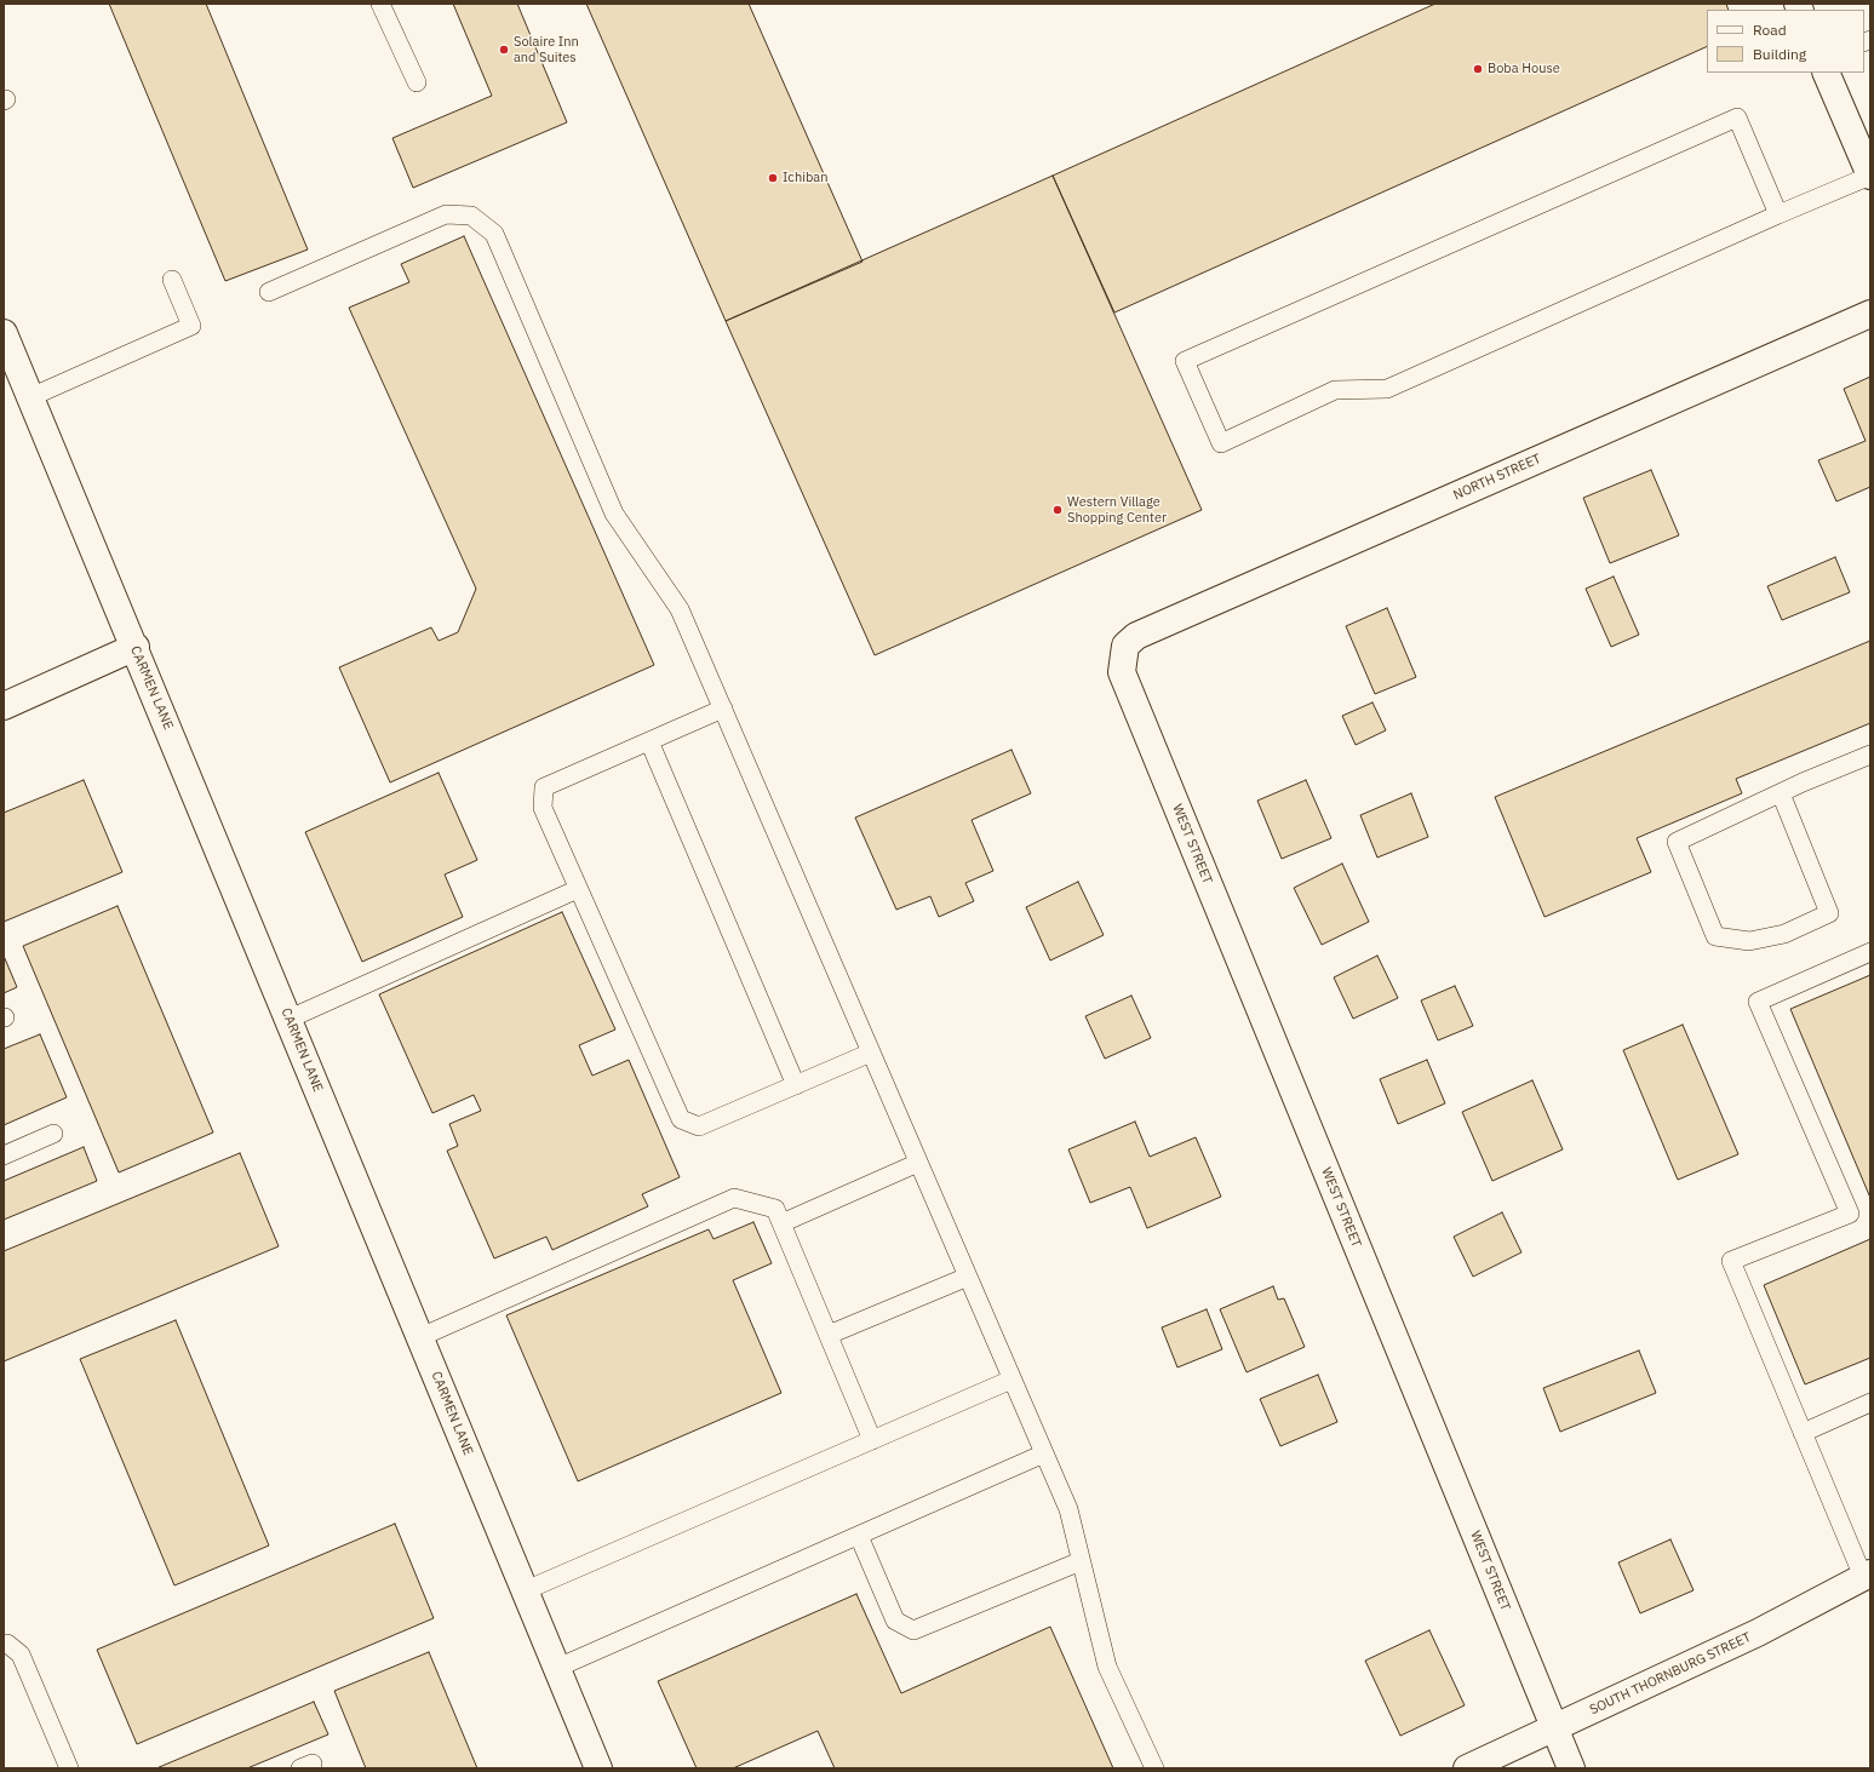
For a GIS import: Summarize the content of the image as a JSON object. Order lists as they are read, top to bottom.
{
  "streets": {
    "street": [
      "NORTH STREET",
      "CARMEN LANE",
      "WEST STREET",
      "SOUTH THORNBURG STREET"
    ]
  },
  "crossings": [
    ["NORTH STREET", "WEST STREET"],
    ["WEST STREET", "SOUTH THORNBURG STREET"]
  ],
  "places": [
    "Solaire Inn and Suites",
    "Boba House",
    "Ichiban",
    "Western Village Shopping Center"
  ],
  "legend": ["Road", "Building"]
}
